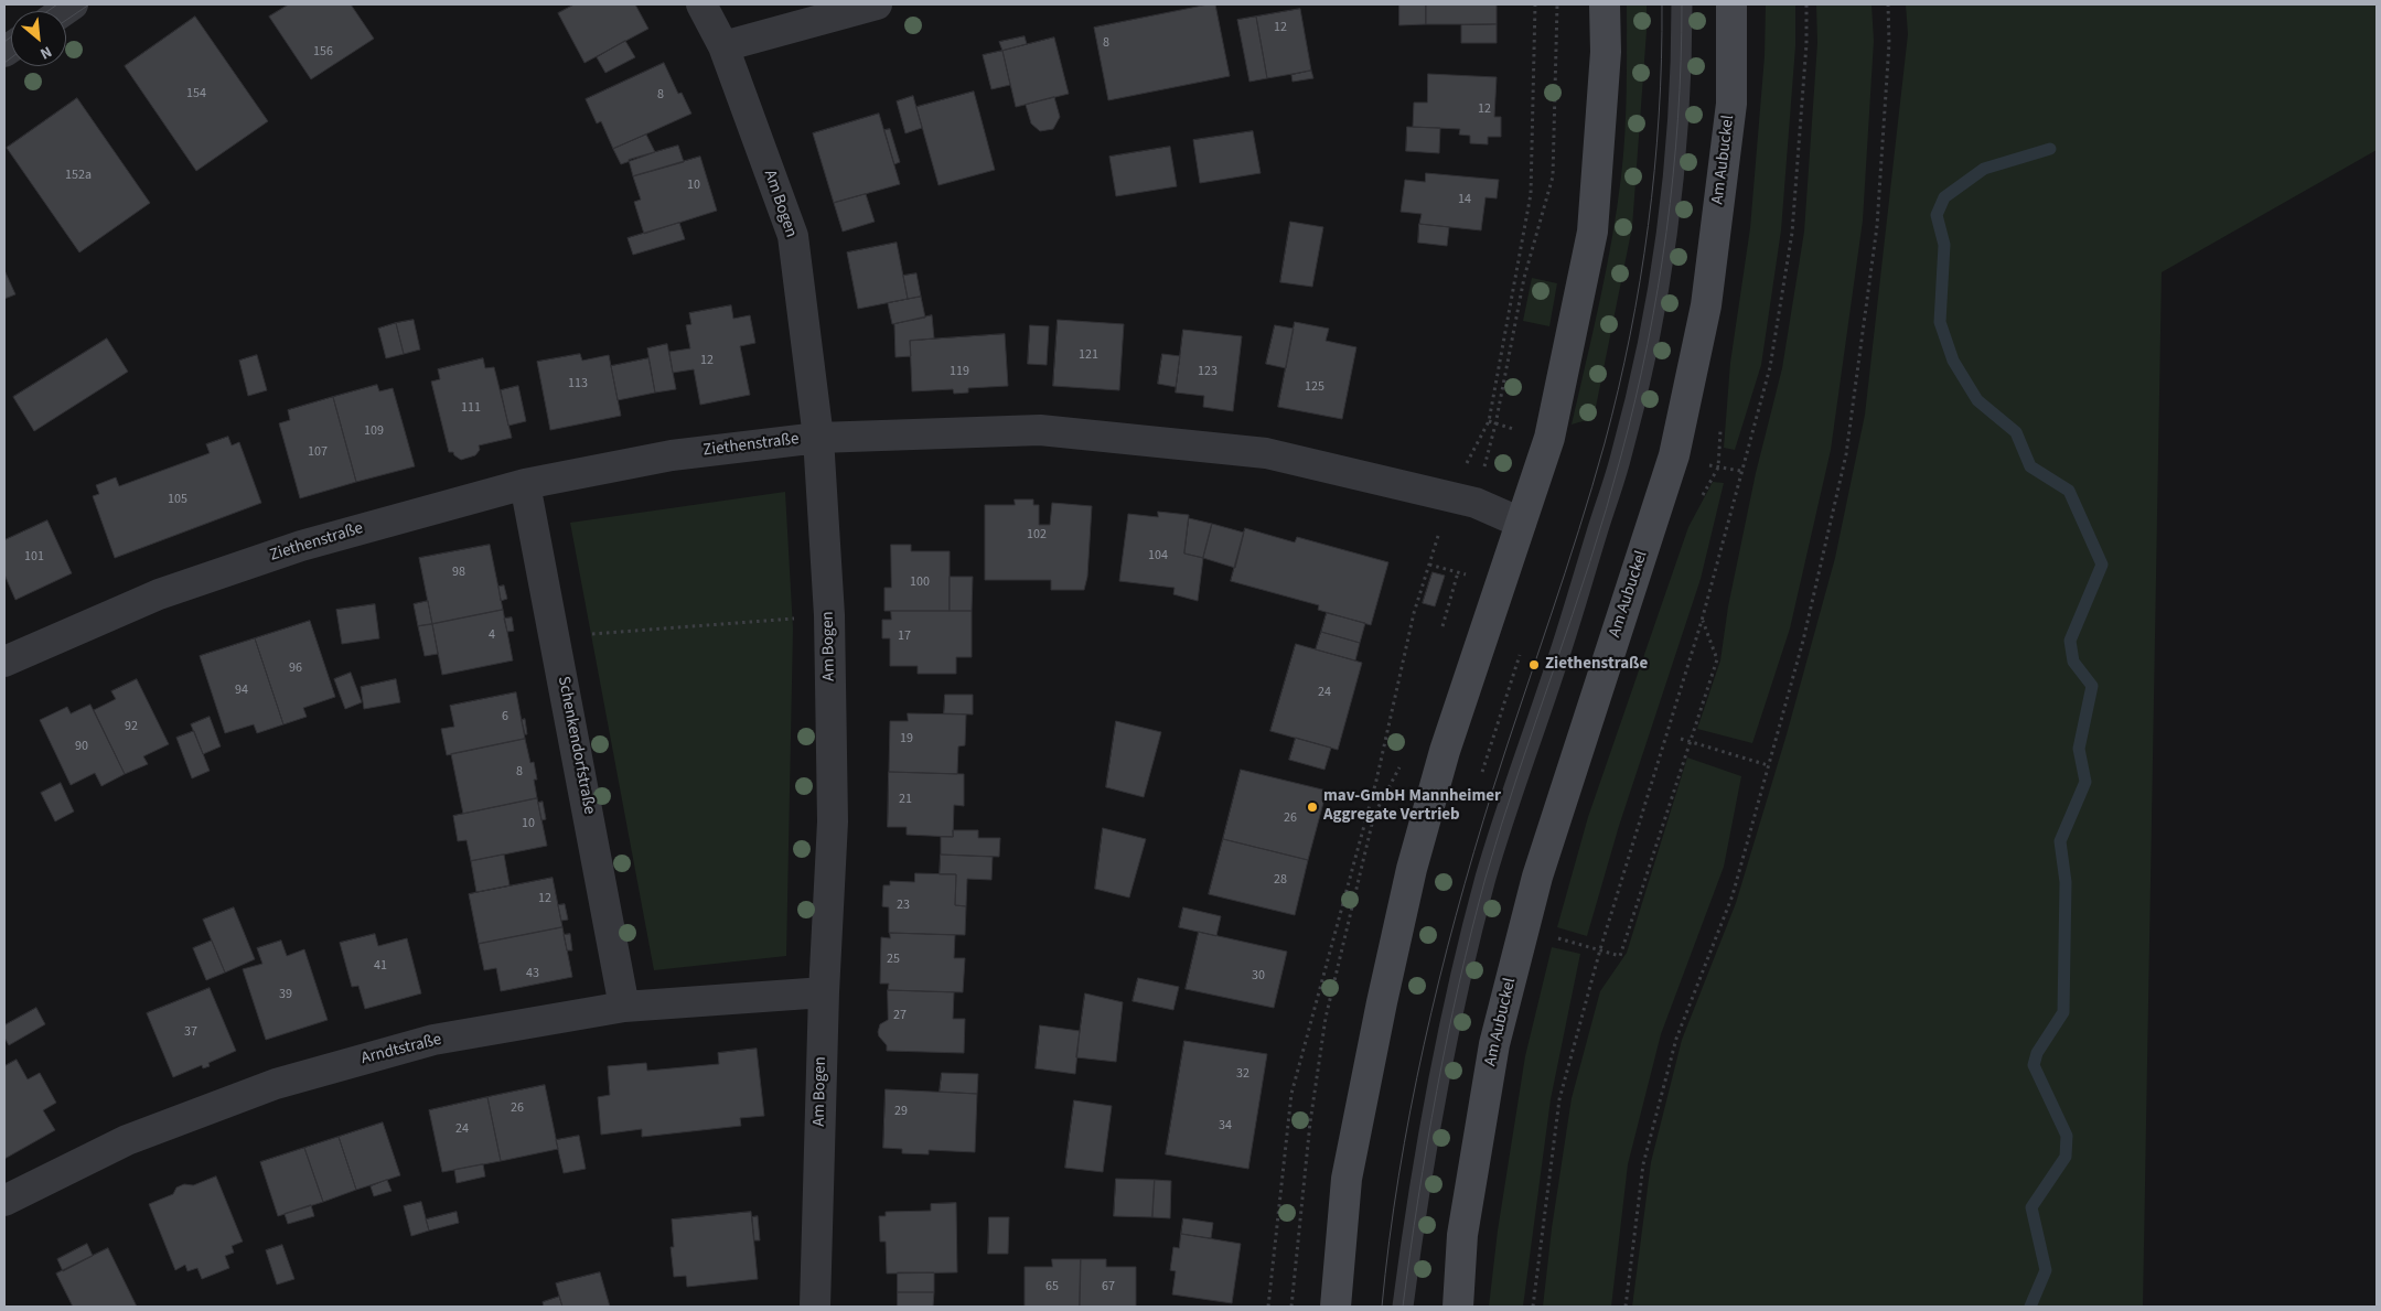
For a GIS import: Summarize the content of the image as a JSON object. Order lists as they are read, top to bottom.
{
  "streets": {
    "main road": ["Am Aubuckel"],
    "street": [
      "Am Bogen",
      "Ziethenstraße",
      "Schenkendorfstraße",
      "Arndtstraße"
    ]
  },
  "crossings": [
    ["Am Bogen", "Ziethenstraße"],
    ["Am Bogen", "Arndtstraße"],
    ["Ziethenstraße", "Schenkendorfstraße"],
    ["Schenkendorfstraße", "Arndtstraße"]
  ],
  "places": ["Ziethenstraße", "mav-GmbH Mannheimer Aggregate Vertrieb"],
  "house_numbers": [
    "12",
    "8",
    "156",
    "154",
    "8",
    "12",
    "152a",
    "10",
    "14",
    "121",
    "12",
    "119",
    "123",
    "113",
    "125",
    "111",
    "109",
    "107",
    "105",
    "102",
    "104",
    "101",
    "98",
    "100",
    "4",
    "17",
    "96",
    "94",
    "24",
    "6",
    "92",
    "19",
    "90",
    "8",
    "21",
    "26",
    "10",
    "28",
    "12",
    "23",
    "25",
    "41",
    "43",
    "30",
    "39",
    "27",
    "37",
    "32",
    "26",
    "29",
    "34",
    "24",
    "65",
    "67"
  ],
  "north": "bottom right"
}
